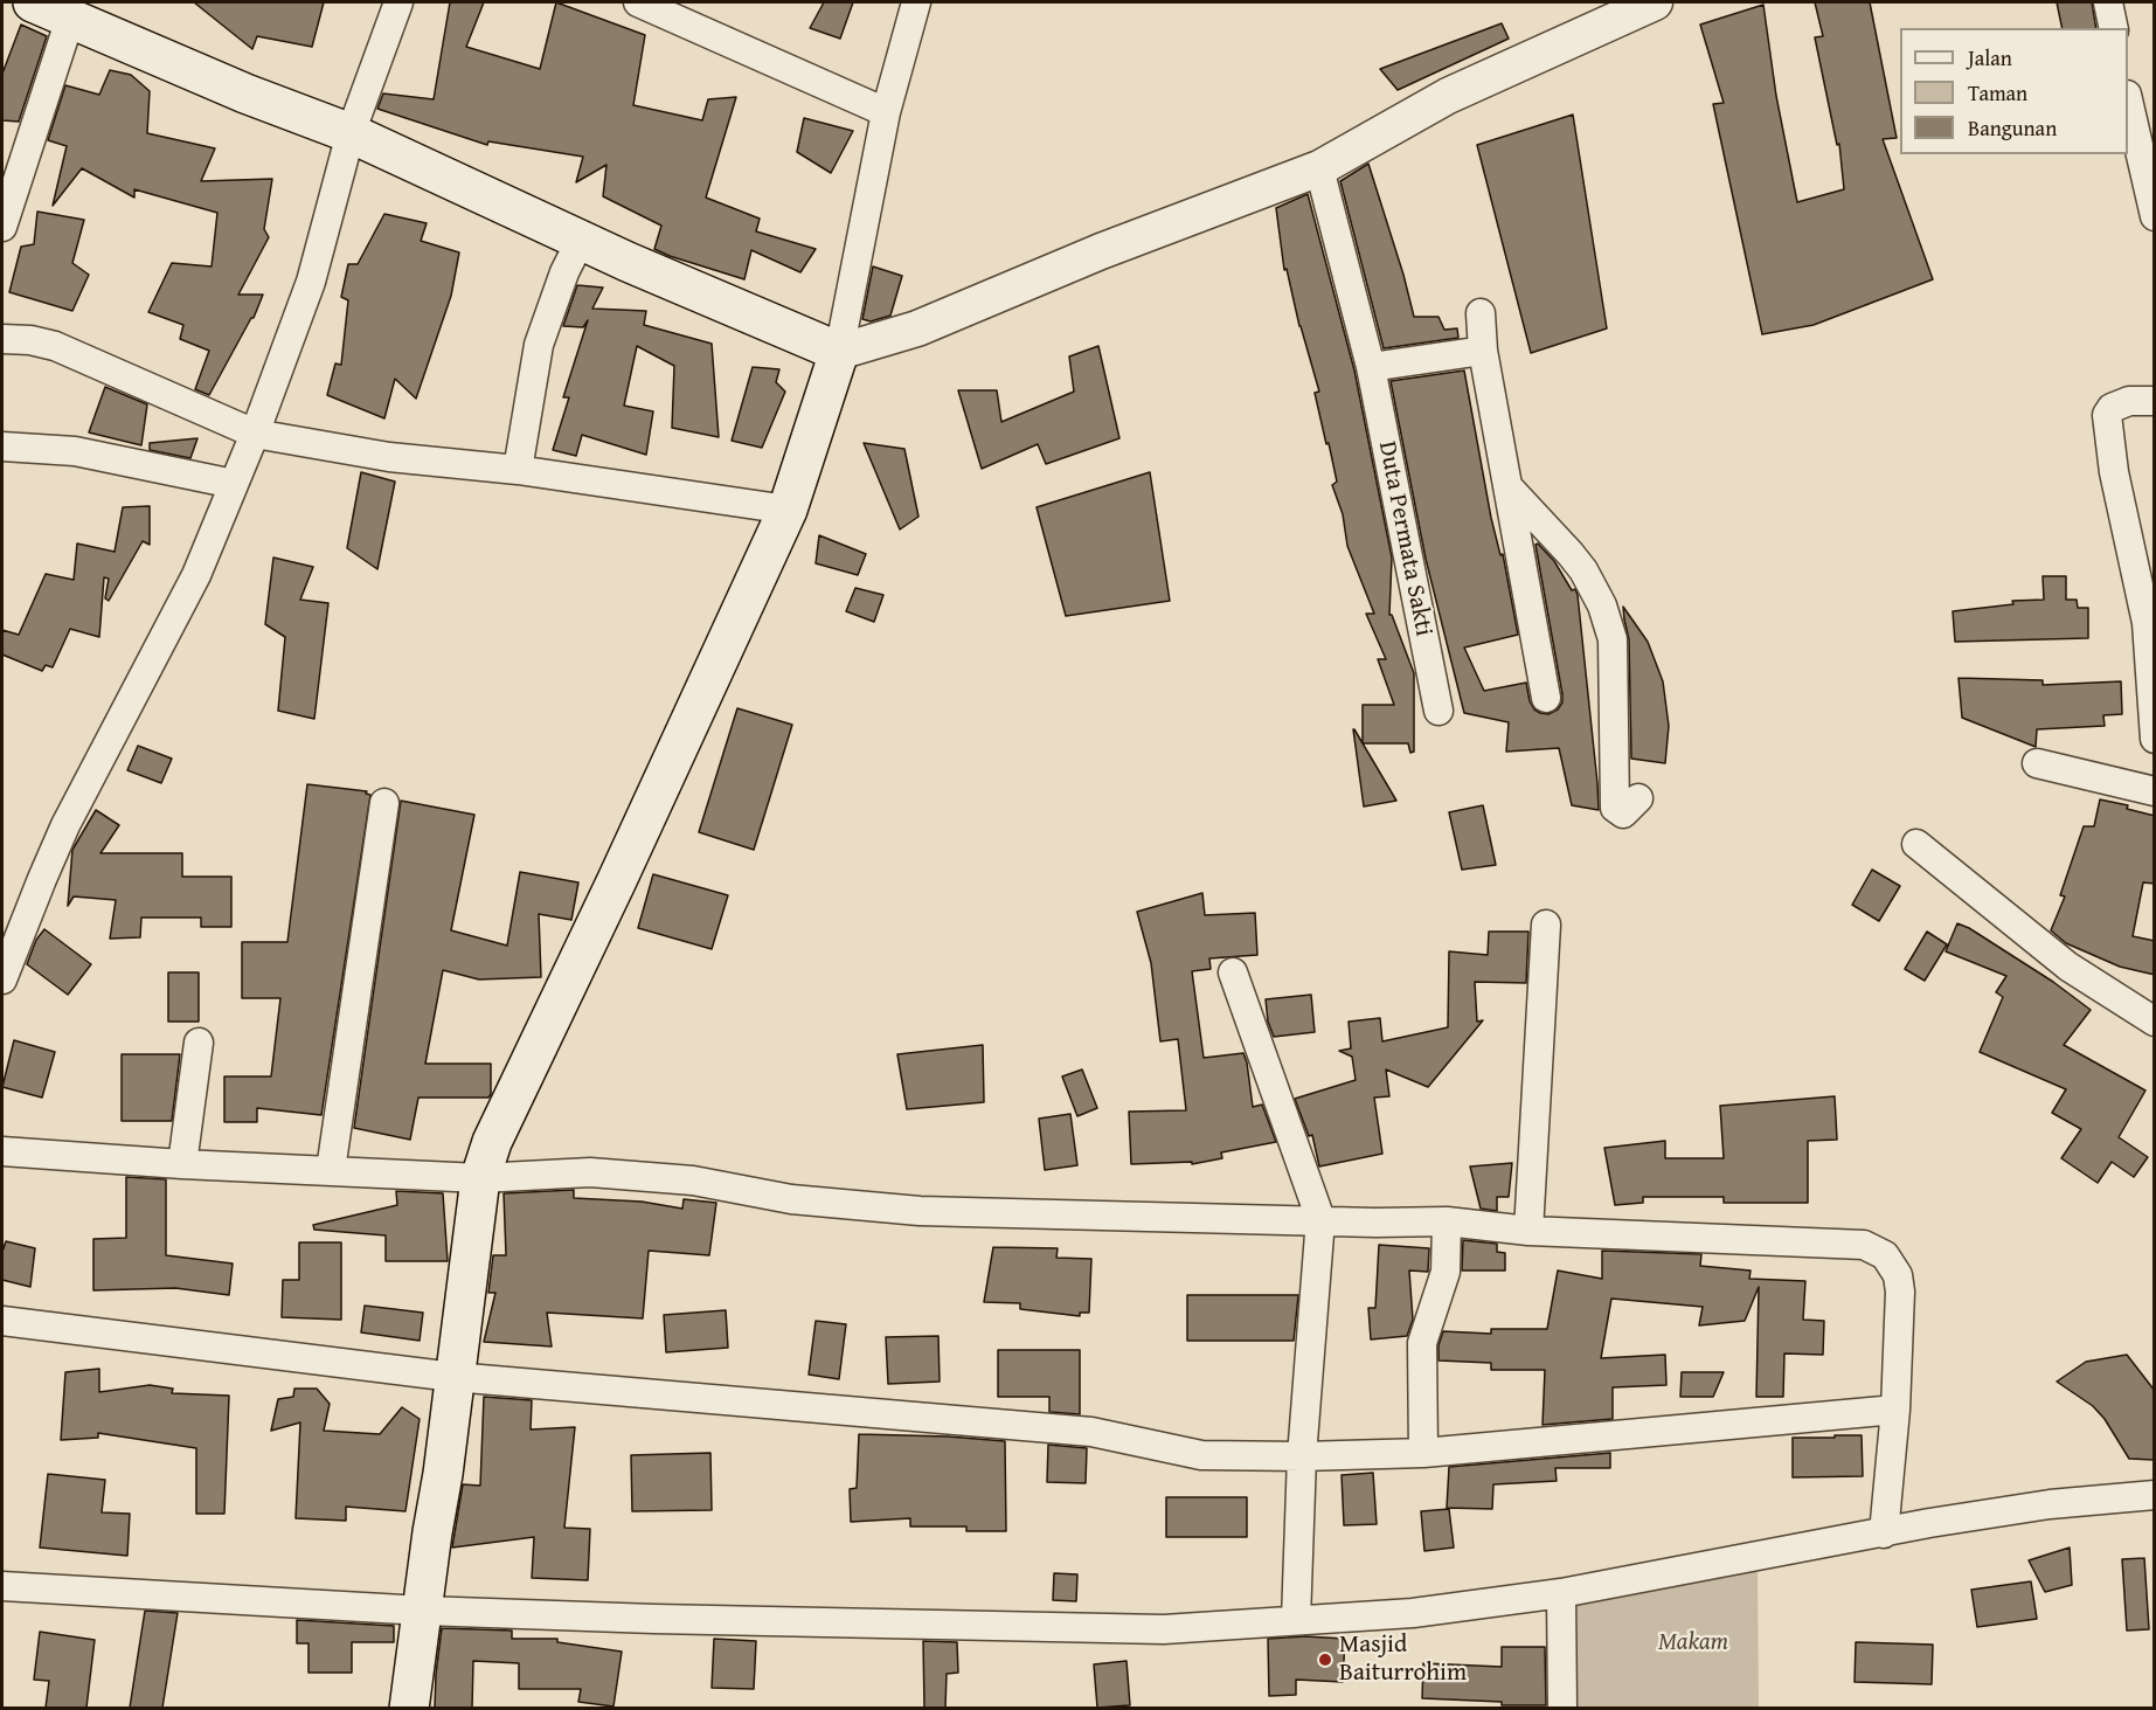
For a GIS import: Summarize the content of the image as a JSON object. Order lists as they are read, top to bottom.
{
  "streets": {
    "street": ["Duta Permata Sakti"]
  },
  "parks": ["Makam"],
  "places": ["Masjid Baiturrohim"],
  "legend": ["Jalan", "Taman", "Bangunan"]
}
